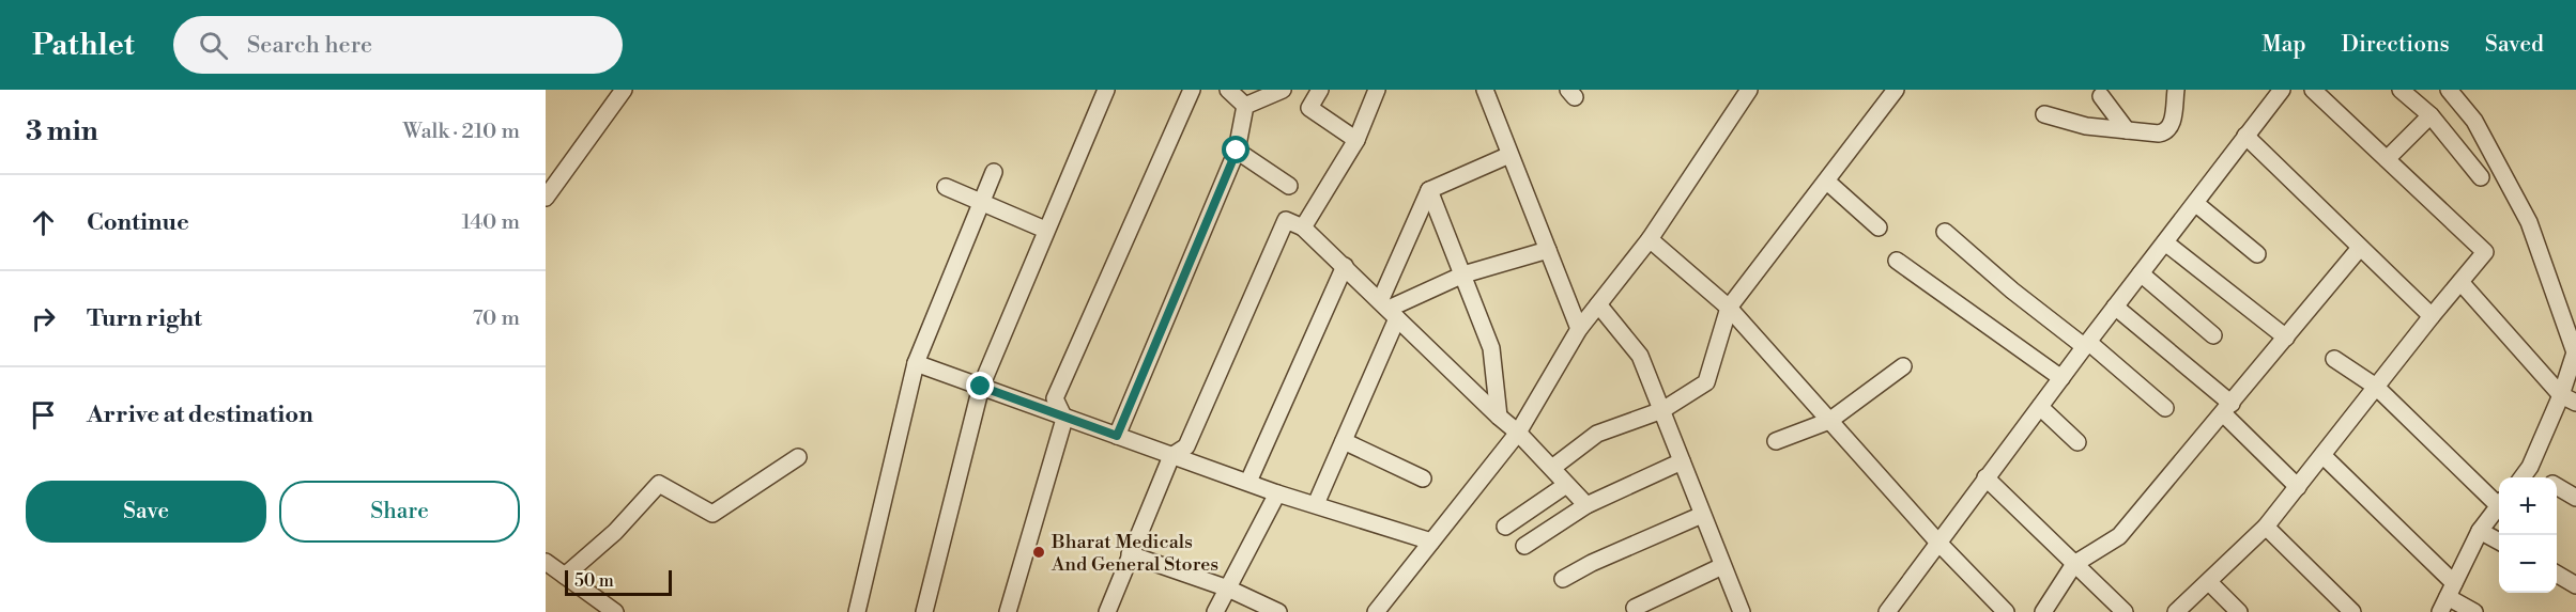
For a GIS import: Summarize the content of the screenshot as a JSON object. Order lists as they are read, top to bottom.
{
  "places": ["Bharat Medicals And General Stores"],
  "scale_bar": "50 m",
  "page": {
    "header": "Pathlet",
    "search": "Search here",
    "nav": ["Map", "Directions", "Saved"],
    "heading": ["3 min", "Walk · 210 m"],
    "list": [
      ["Continue", "140 m"],
      ["Turn right", "70 m"],
      "Arrive at destination"
    ],
    "buttons": ["Save", "Share"],
    "map_buttons": ["+", "−"],
    "scale": "50 m"
  }
}
